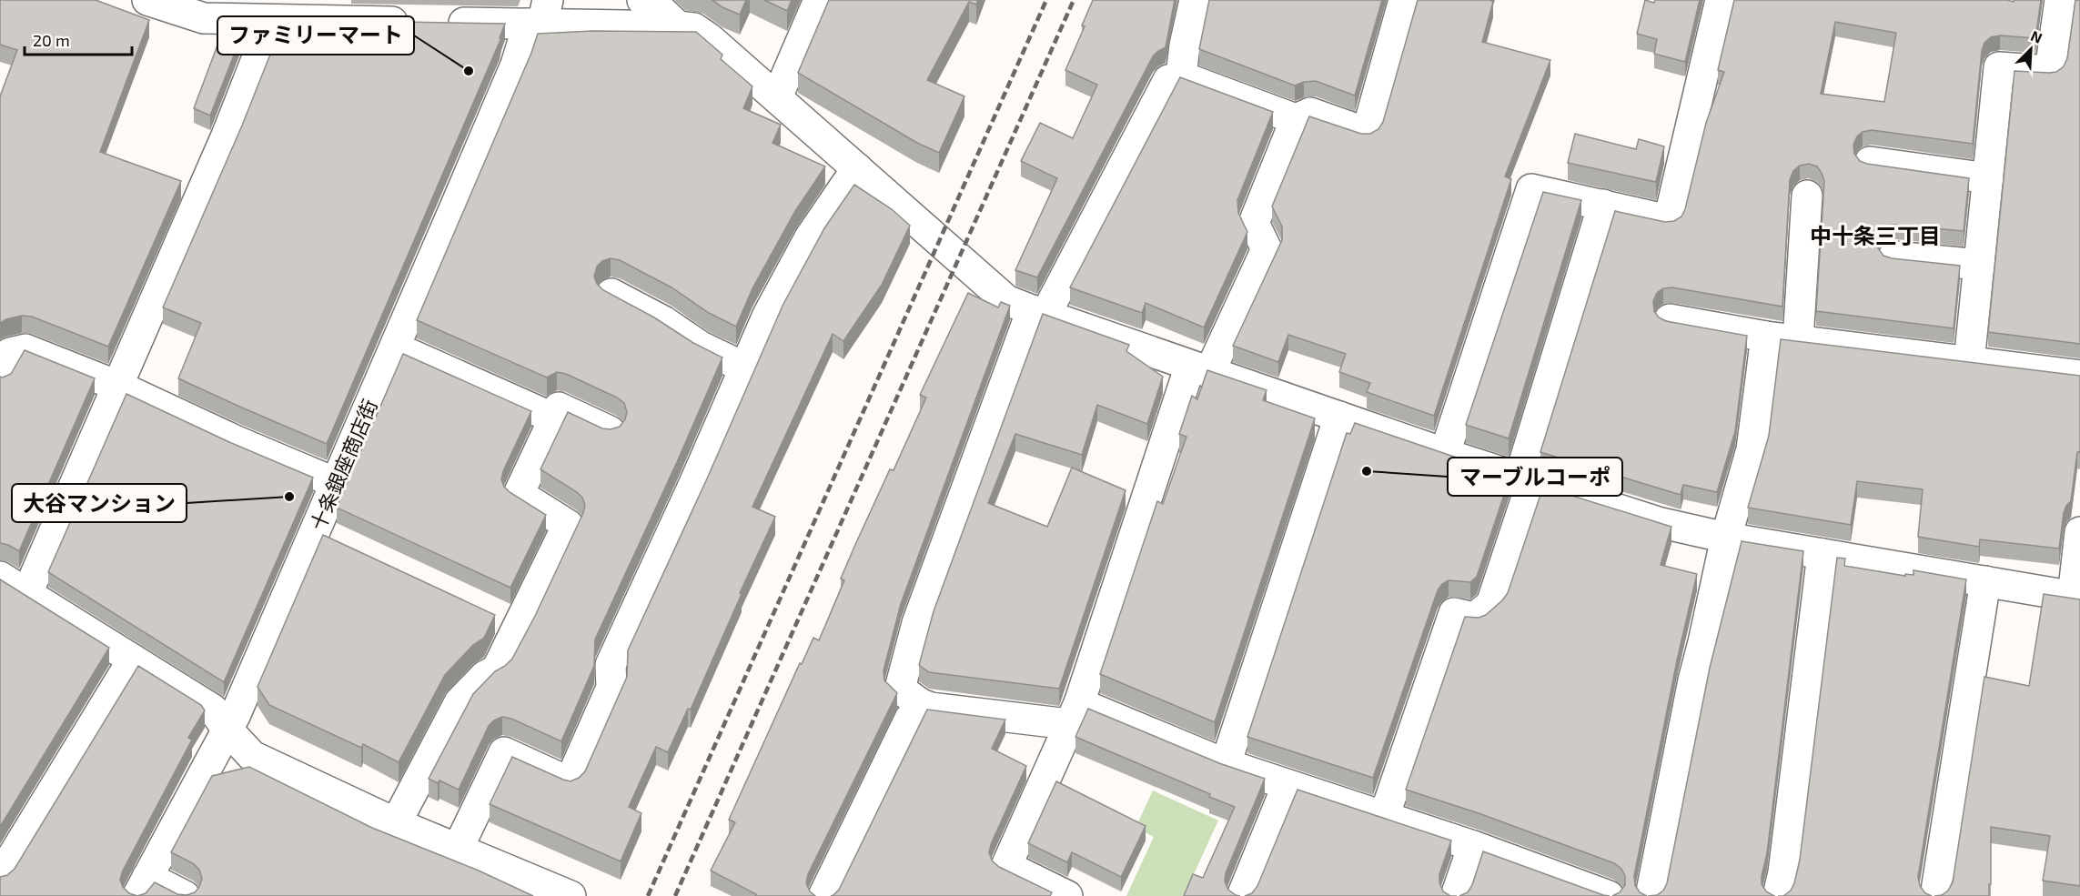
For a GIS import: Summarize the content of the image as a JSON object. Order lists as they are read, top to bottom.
{
  "streets": {
    "street": ["十条銀座商店街"]
  },
  "districts": ["中十条三丁目"],
  "places": ["ファミリーマート", "マーブルコーポ", "大谷マンション"],
  "scale_bar": "20 m",
  "north": "top right"
}
